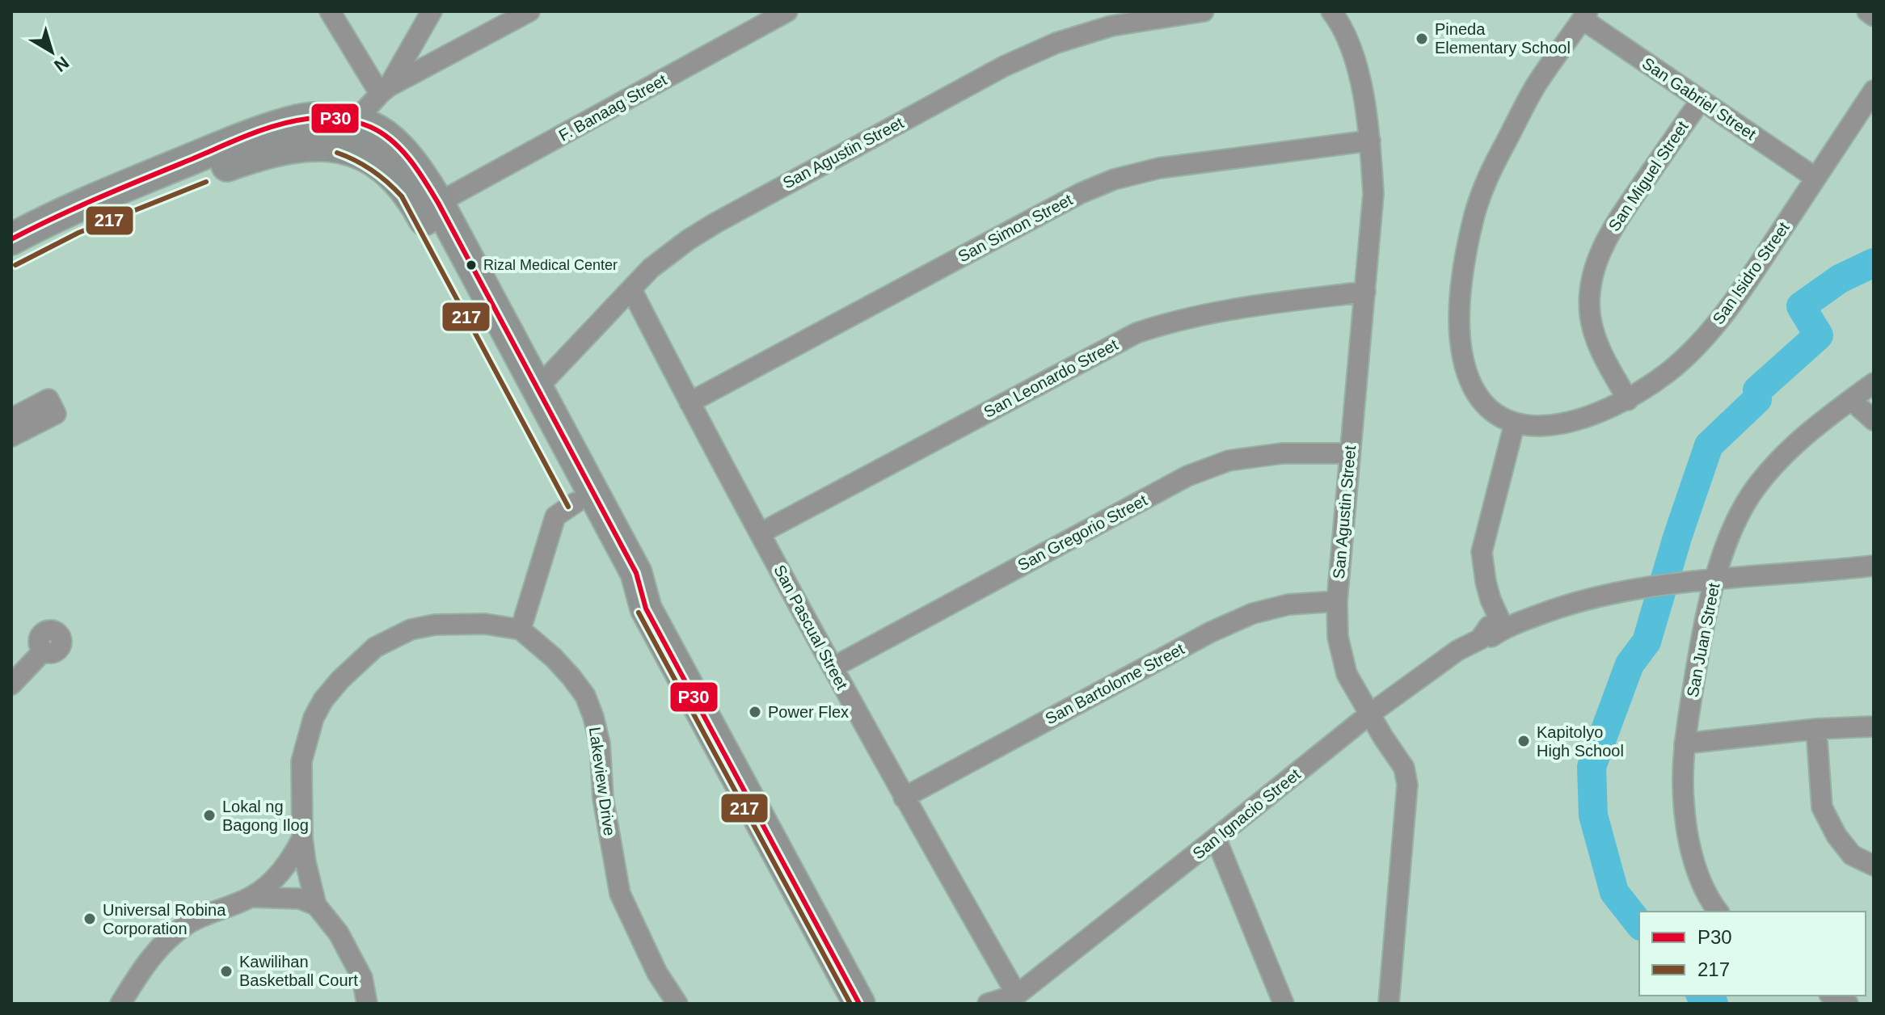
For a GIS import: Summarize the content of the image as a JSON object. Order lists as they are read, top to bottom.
{
  "streets": {
    "street": [
      "San Gabriel Street",
      "F. Banaag Street",
      "San Agustin Street",
      "San Miguel Street",
      "San Simon Street",
      "San Isidro Street",
      "San Leonardo Street",
      "San Gregorio Street",
      "San Pascual Street",
      "San Juan Street",
      "San Bartolome Street",
      "Lakeview Drive",
      "San Ignacio Street"
    ]
  },
  "crossings": [
    ["San Gabriel Street", "San Miguel Street"],
    ["San Gabriel Street", "San Isidro Street"],
    ["San Agustin Street", "San Simon Street"],
    ["San Agustin Street", "San Leonardo Street"],
    ["San Agustin Street", "San Gregorio Street"],
    ["San Agustin Street", "San Pascual Street"],
    ["San Agustin Street", "San Bartolome Street"],
    ["San Agustin Street", "San Ignacio Street"],
    ["San Miguel Street", "San Isidro Street"],
    ["San Simon Street", "San Pascual Street"],
    ["San Leonardo Street", "San Pascual Street"],
    ["San Gregorio Street", "San Pascual Street"],
    ["San Pascual Street", "San Bartolome Street"],
    ["San Pascual Street", "San Ignacio Street"],
    ["San Juan Street", "San Ignacio Street"]
  ],
  "places": [
    "Pineda Elementary School",
    "Rizal Medical Center",
    "Power Flex",
    "Kapitolyo High School",
    "Lokal ng Bagong Ilog",
    "Universal Robina Corporation",
    "Kawilihan Basketball Court"
  ],
  "lines": ["transit line P30", "transit line 217"],
  "legend": ["P30", "217"],
  "north": "bottom right"
}
